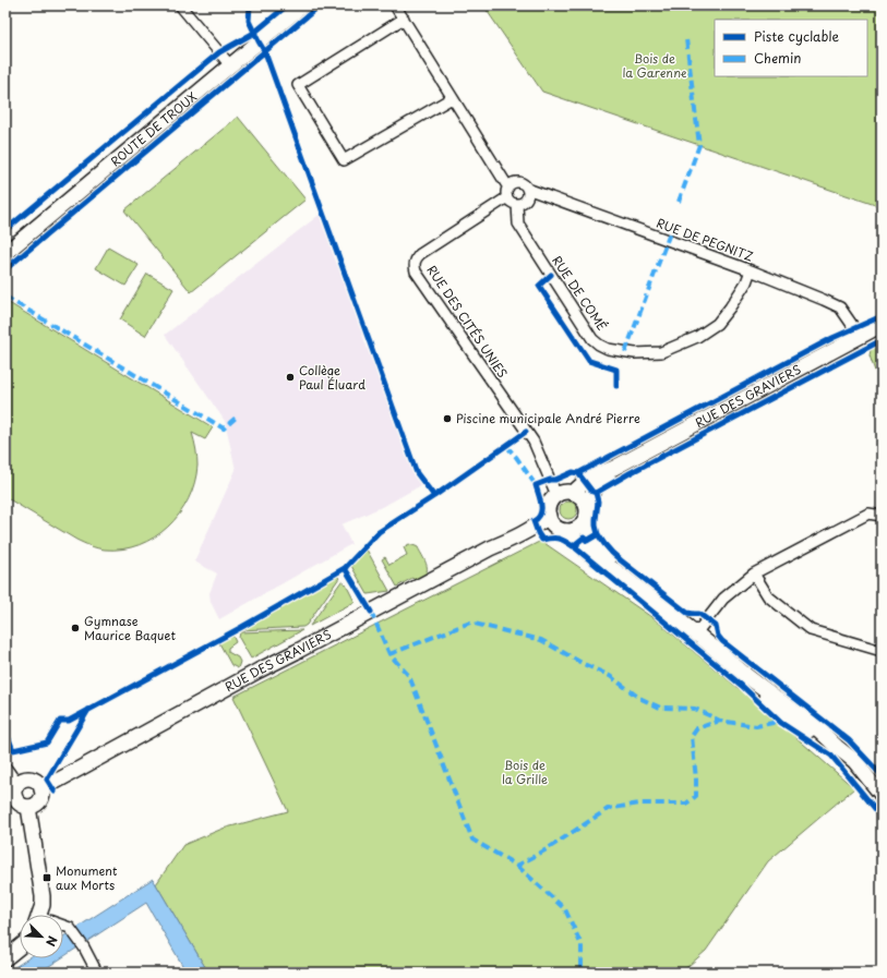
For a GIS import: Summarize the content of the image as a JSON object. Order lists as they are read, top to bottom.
{
  "streets": {
    "street": [
      "ROUTE DE TROUX",
      "RUE DE PEGNITZ",
      "RUE DE COMÉ",
      "RUE DES CITÉS UNIES",
      "RUE DES GRAVIERS"
    ]
  },
  "crossings": [
    ["RUE DE PEGNITZ", "RUE DE COMÉ"],
    ["RUE DE PEGNITZ", "RUE DES CITÉS UNIES"],
    ["RUE DE PEGNITZ", "RUE DES GRAVIERS"],
    ["RUE DE COMÉ", "RUE DES CITÉS UNIES"],
    ["RUE DES CITÉS UNIES", "RUE DES GRAVIERS"]
  ],
  "parks": ["Bois de la Garenne", "Bois de la Grille"],
  "places": {
    "other": ["Collège Paul Éluard", "Piscine municipale André Pierre", "Gymnase Maurice Baquet"],
    "transit": ["Monument aux Morts"]
  },
  "legend": ["Piste cyclable", "Chemin"],
  "north": "bottom right"
}
